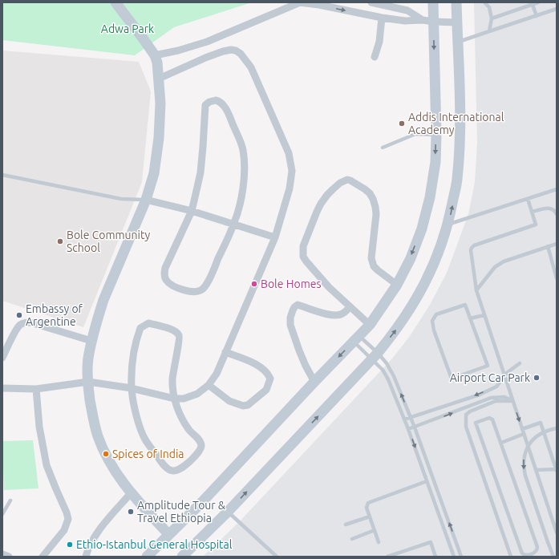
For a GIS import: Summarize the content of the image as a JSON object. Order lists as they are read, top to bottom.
{
  "parks": ["Adwa Park"],
  "places": [
    "Addis International Academy",
    "Bole Community School",
    "Bole Homes",
    "Embassy of Argentine",
    "Airport Car Park",
    "Spices of India",
    "Amplitude Tour & Travel Ethiopia",
    "Ethio-Istanbul General Hospital"
  ]
}
